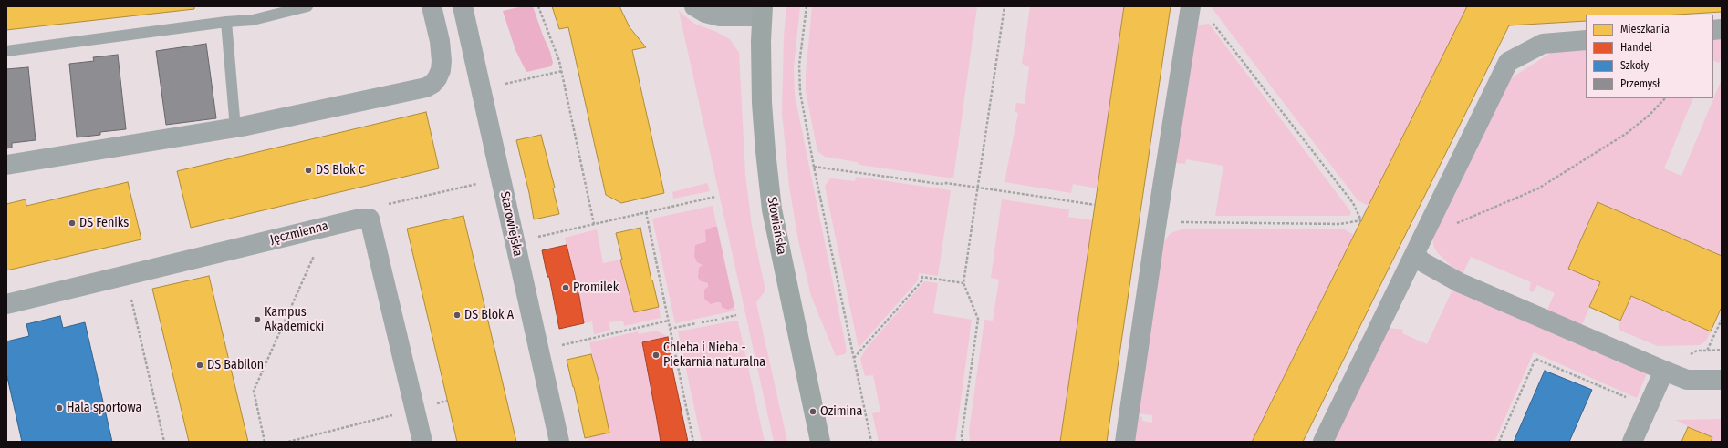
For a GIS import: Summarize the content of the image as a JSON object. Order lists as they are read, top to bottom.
{
  "streets": {
    "street": ["Starowiejska", "Słowiańska", "Jęczmienna"]
  },
  "places": [
    "DS Blok C",
    "DS Feniks",
    "Promilek",
    "DS Blok A",
    "Kampus Akademicki",
    "Chleba i Nieba - Piekarnia naturalna",
    "DS Babilon",
    "Hala sportowa",
    "Ozimina"
  ],
  "legend": [
    "Mieszkania",
    "Handel",
    "Szkoły",
    "Przemysł"
  ]
}
